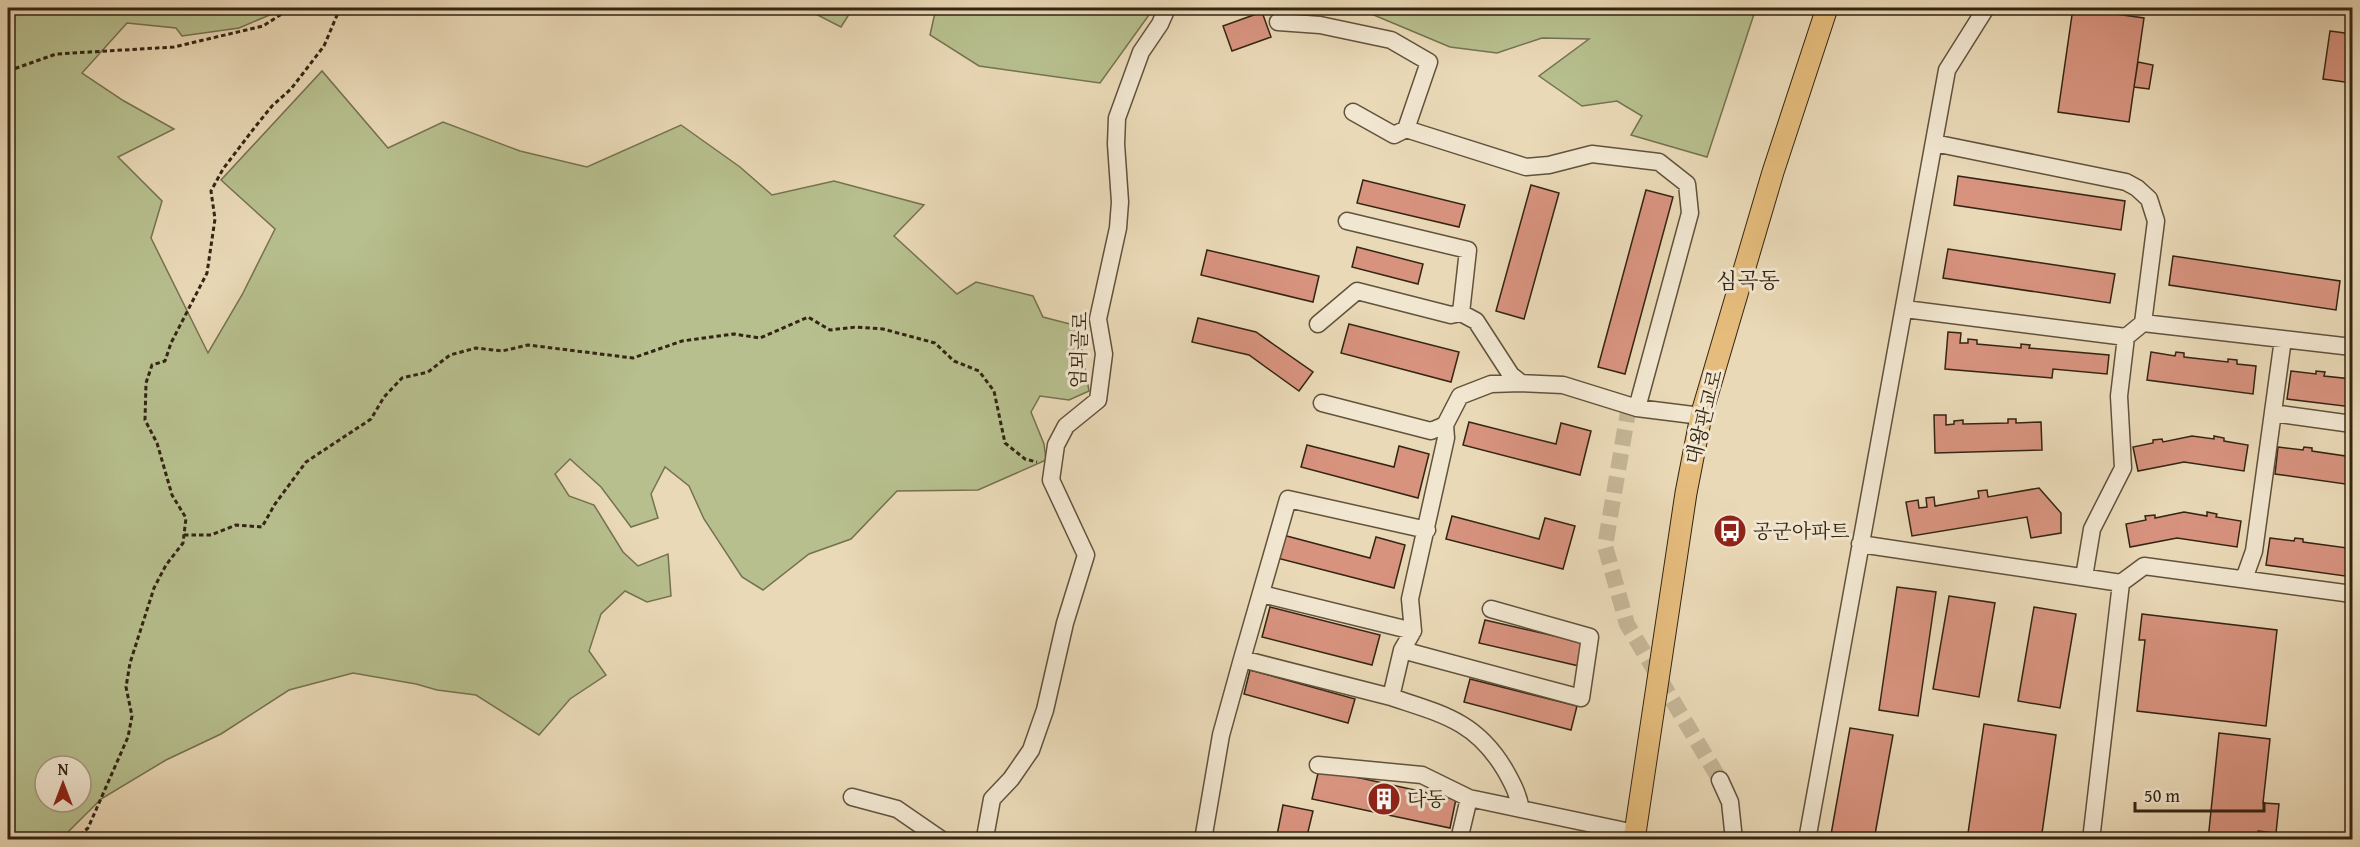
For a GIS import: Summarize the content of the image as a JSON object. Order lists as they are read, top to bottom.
{
  "streets": {
    "main road": ["대왕판교로"],
    "street": ["엄뫼골로"]
  },
  "districts": ["심곡동"],
  "places": {
    "bus stop": ["공군아파트"],
    "building": ["다동"]
  },
  "scale_bar": "50 m",
  "north": "top"
}
